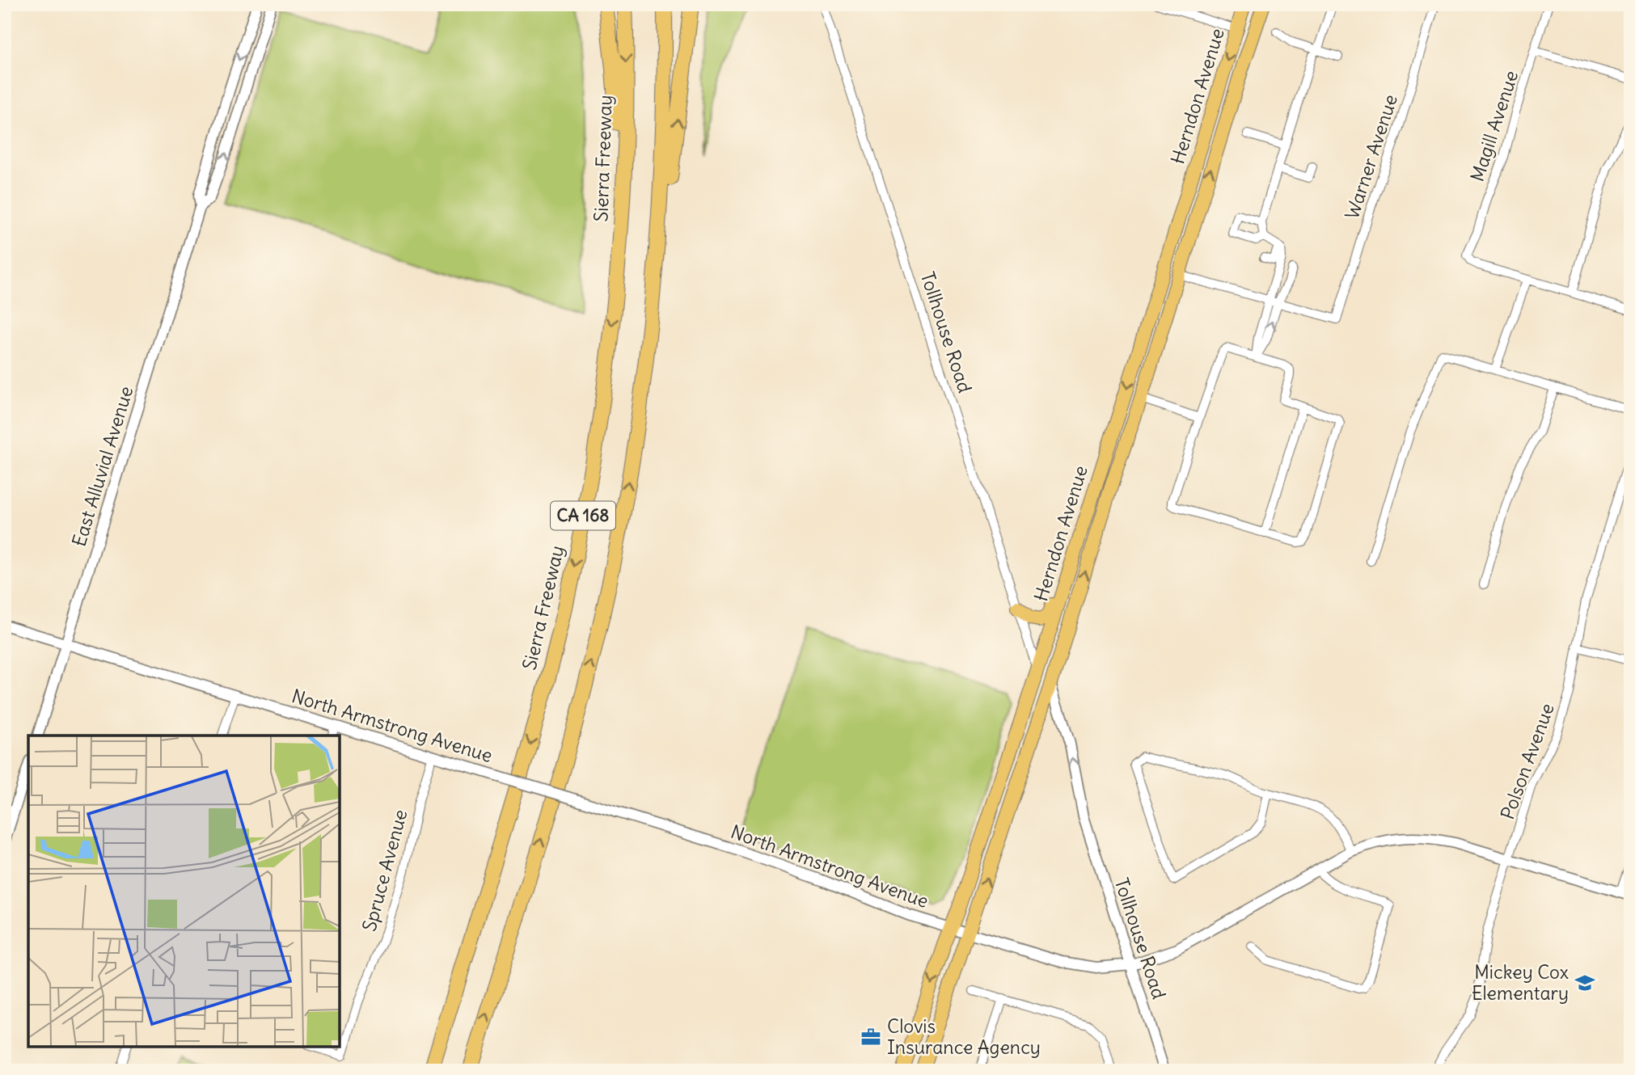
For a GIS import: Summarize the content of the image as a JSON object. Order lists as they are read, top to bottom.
{
  "streets": {
    "highway": ["Sierra Freeway", "CA 168"],
    "main road": ["Herndon Avenue"],
    "street": [
      "Magill Avenue",
      "Warner Avenue",
      "Tollhouse Road",
      "East Alluvial Avenue",
      "North Armstrong Avenue",
      "Polson Avenue",
      "Spruce Avenue"
    ]
  },
  "crossings": [
    ["Herndon Avenue", "Tollhouse Road"],
    ["Herndon Avenue", "North Armstrong Avenue"],
    ["Tollhouse Road", "North Armstrong Avenue"],
    ["East Alluvial Avenue", "North Armstrong Avenue"],
    ["North Armstrong Avenue", "Polson Avenue"],
    ["North Armstrong Avenue", "Spruce Avenue"]
  ],
  "places": {
    "school or university": ["Mickey Cox Elementary"],
    "office": ["Clovis Insurance Agency"]
  }
}
